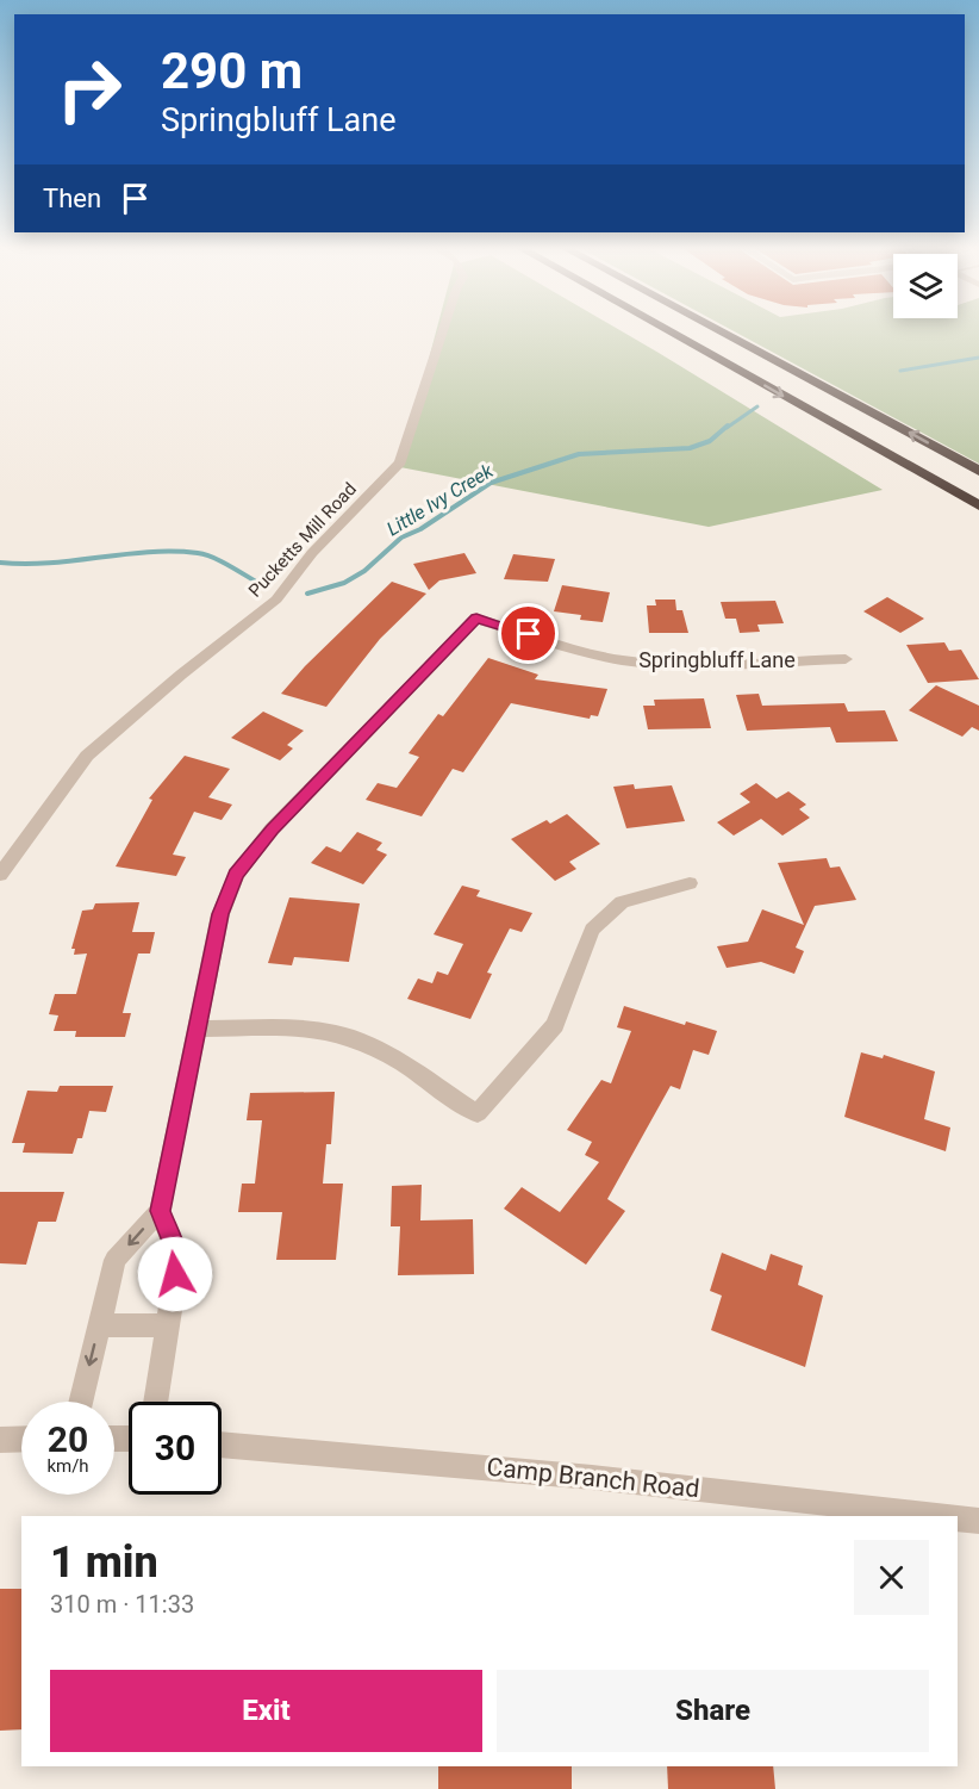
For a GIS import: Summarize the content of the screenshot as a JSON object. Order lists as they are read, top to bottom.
{
  "streets": {
    "street": ["Pucketts Mill Road", "Springbluff Lane", "Camp Branch Road"]
  },
  "water": ["Little Ivy Creek"],
  "page": {
    "turn": ["290 m", "Springbluff Lane"],
    "then": "Then",
    "speed": "20 km/h",
    "limit": "30",
    "heading": ["1 min", "310 m · 11:33"],
    "buttons": ["Exit", "Share"]
  }
}
